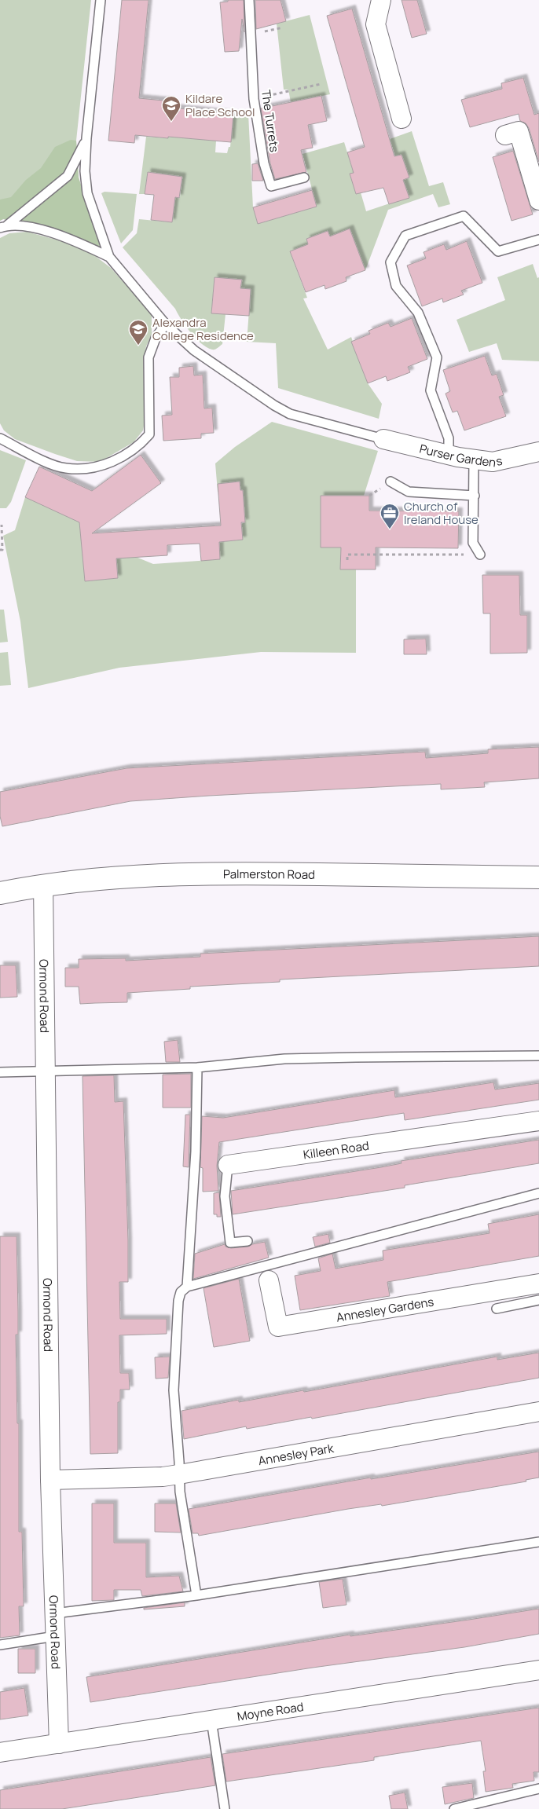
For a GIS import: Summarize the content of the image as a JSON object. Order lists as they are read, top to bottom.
{
  "streets": {
    "street": [
      "Purser Gardens",
      "Palmerston Road",
      "Ormond Road",
      "Killeen Road",
      "Annesley Gardens",
      "Annesley Park",
      "Moyne Road"
    ],
    "lane": ["The Turrets"]
  },
  "crossings": [
    ["Palmerston Road", "Ormond Road"],
    ["Ormond Road", "Annesley Park"],
    ["Ormond Road", "Moyne Road"]
  ],
  "places": {
    "school or university": ["Kildare Place School", "Alexandra College Residence"],
    "office": ["Church of Ireland House"]
  }
}
